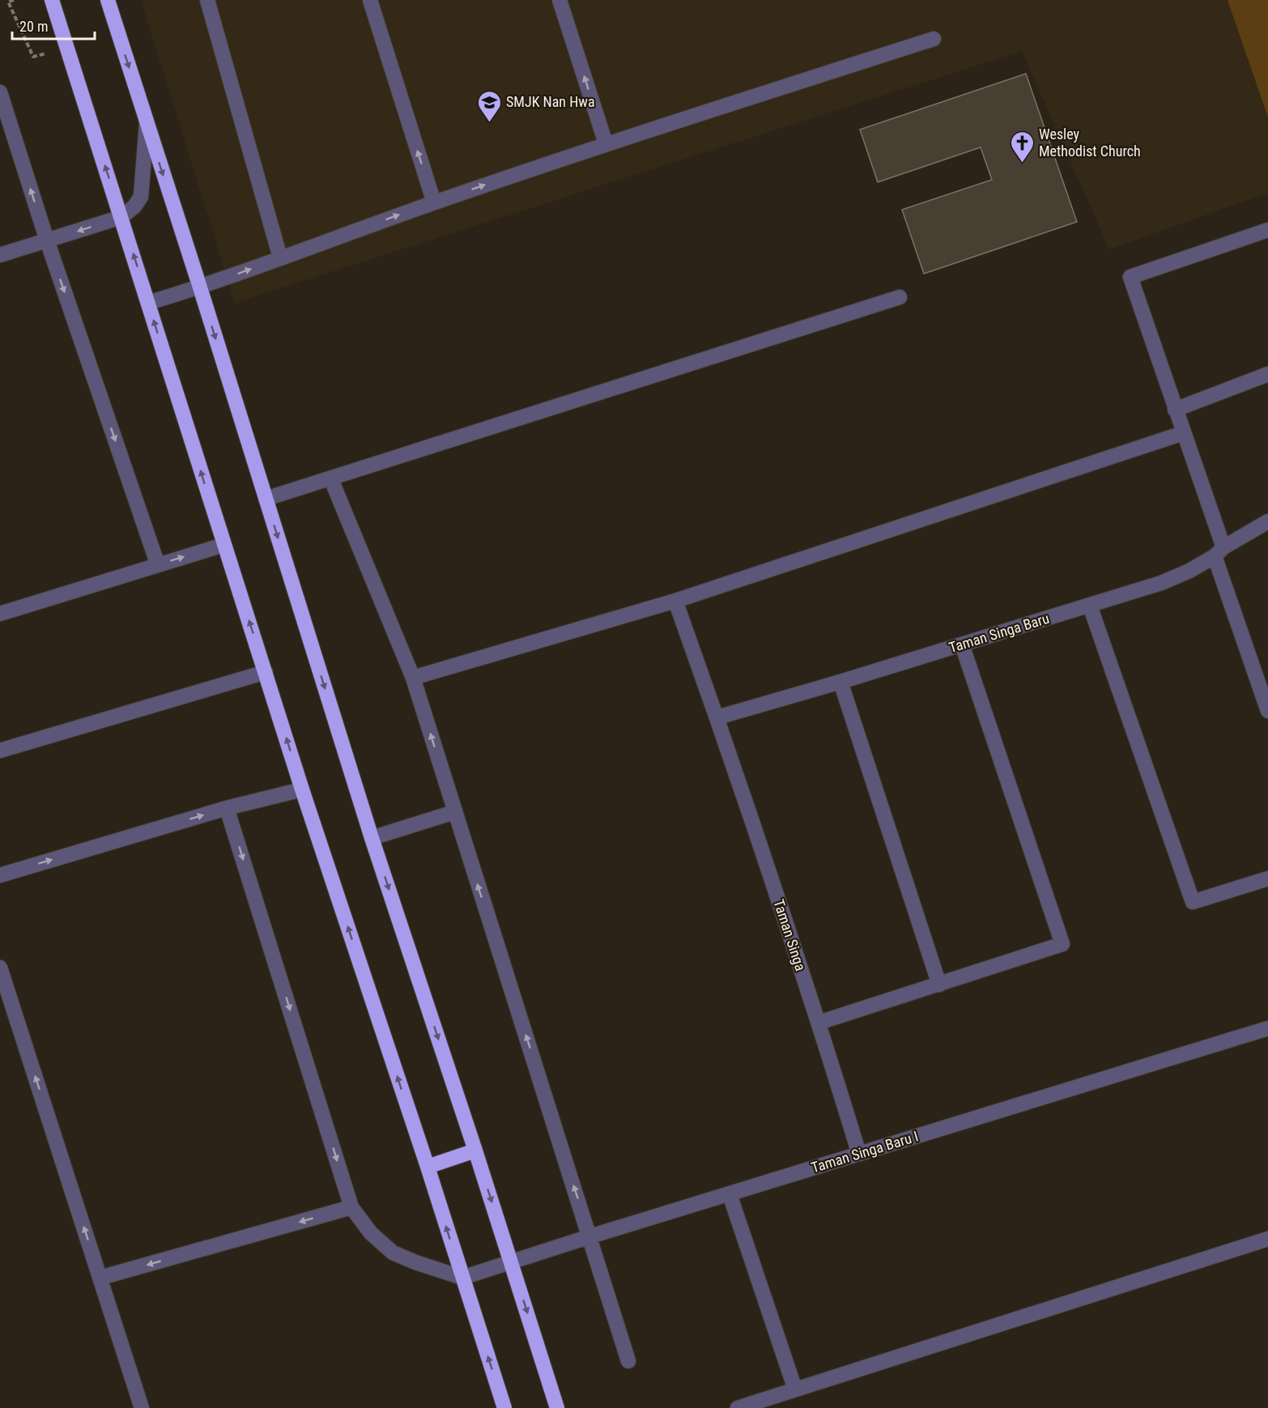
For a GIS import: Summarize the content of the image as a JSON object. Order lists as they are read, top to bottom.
{
  "streets": {
    "street": ["Taman Singa Baru", "Taman Singa", "Taman Singa Baru I"]
  },
  "crossings": [
    ["Taman Singa Baru", "Taman Singa"],
    ["Taman Singa", "Taman Singa Baru I"]
  ],
  "places": {
    "school or university": ["SMJK Nan Hwa"],
    "church": ["Wesley Methodist Church"]
  },
  "scale_bar": "20 m"
}
